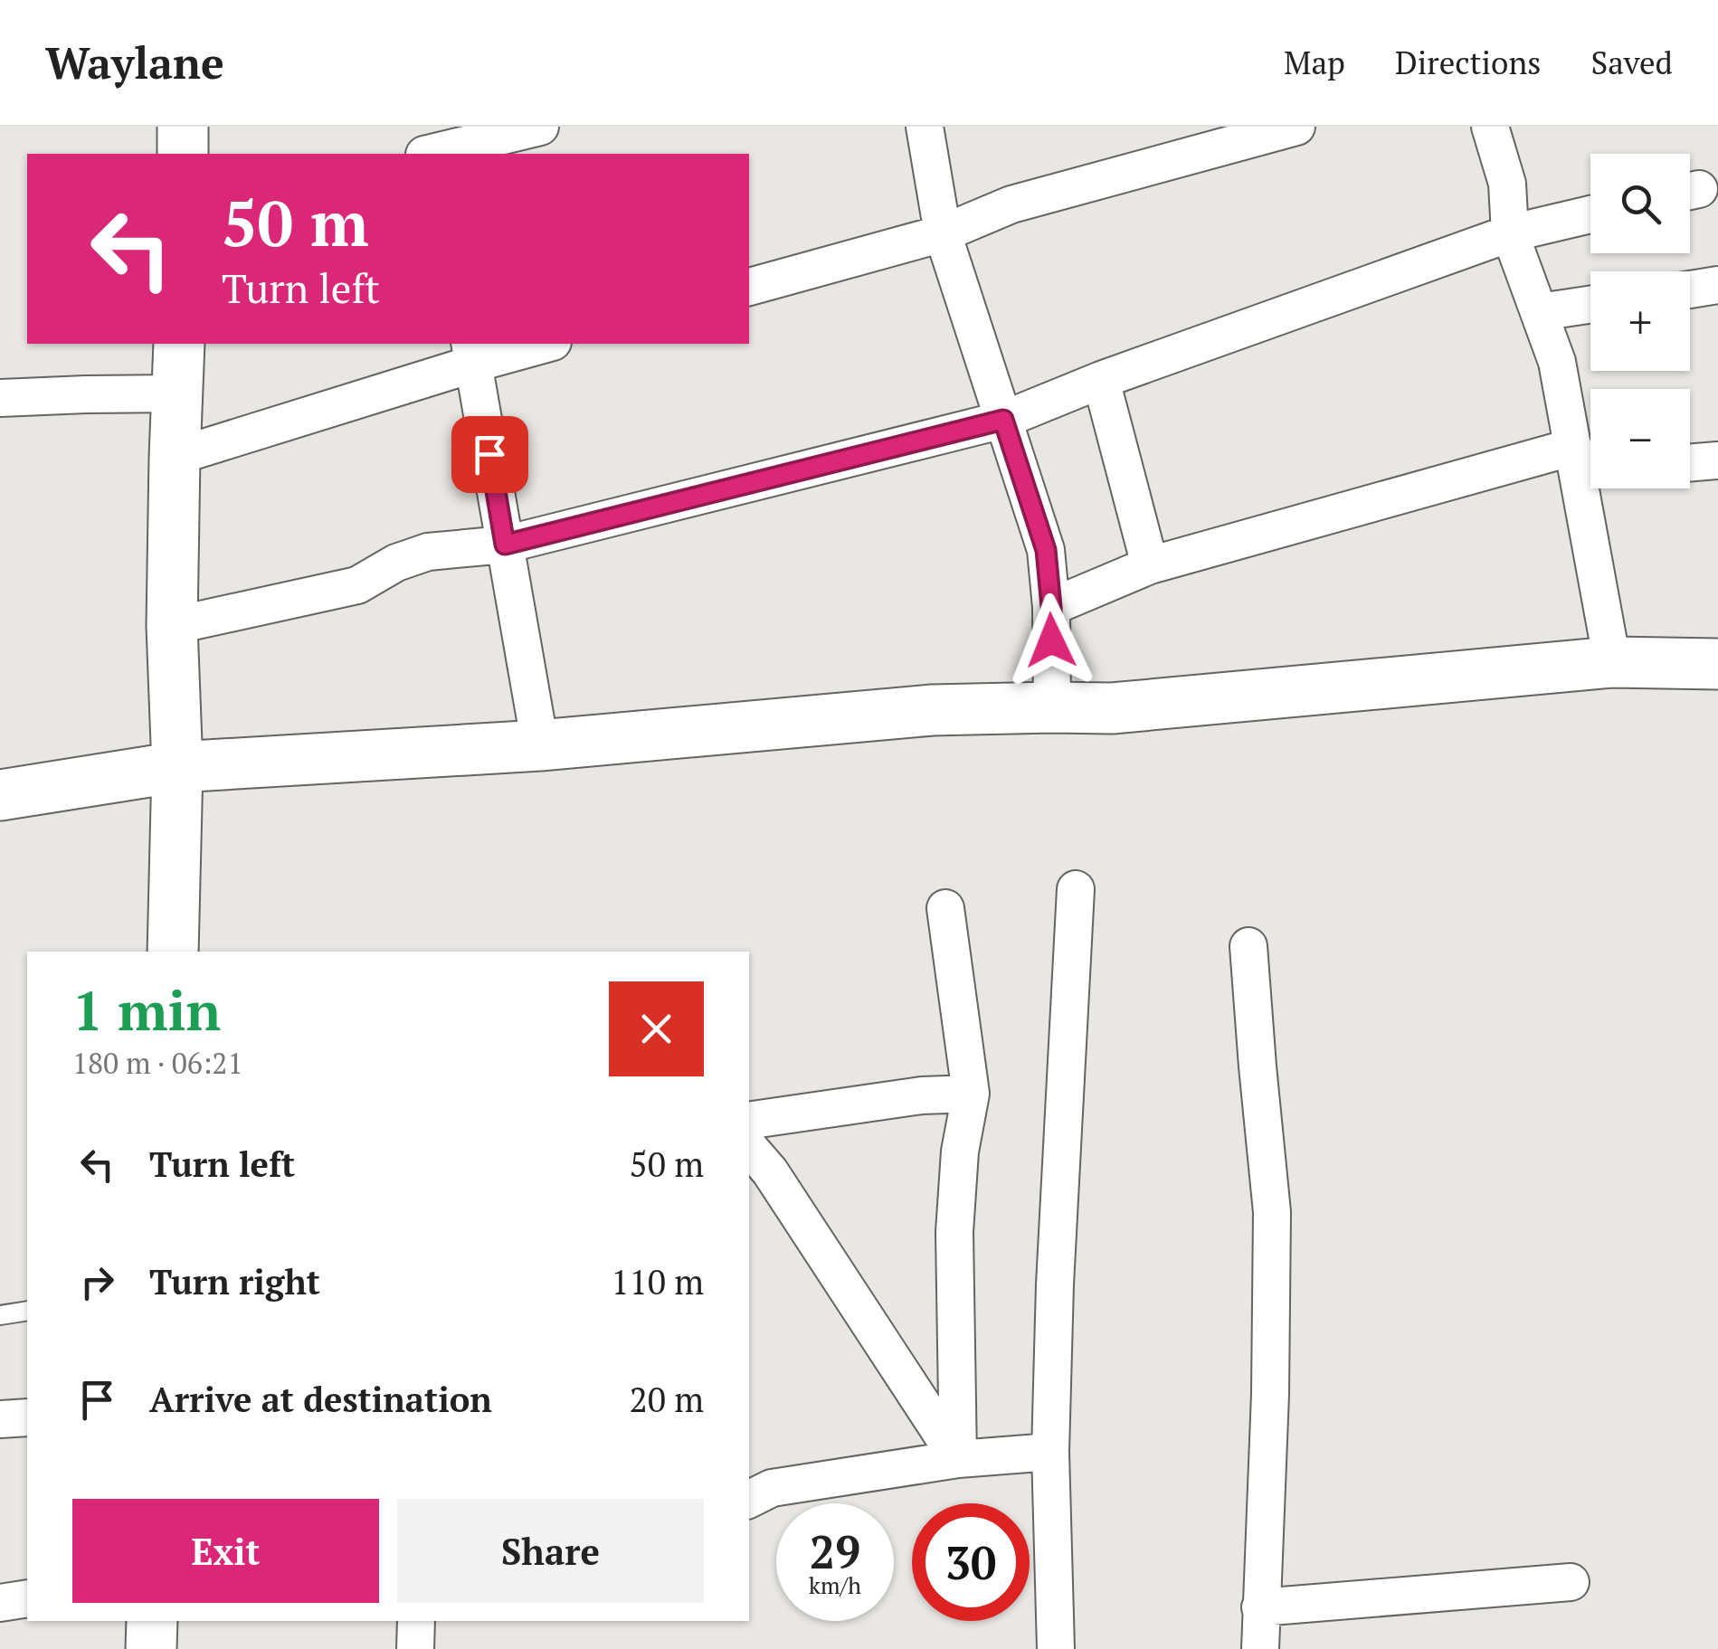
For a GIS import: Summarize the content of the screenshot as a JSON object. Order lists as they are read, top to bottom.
{
  "page": {
    "header": "Waylane",
    "nav": ["Map", "Directions", "Saved"],
    "map_buttons": ["+", "−"],
    "turn": ["50 m", "Turn left"],
    "heading": ["1 min", "180 m · 06:21"],
    "list": [
      {
        "name": "Turn left",
        "value": "50 m"
      },
      {
        "name": "Turn right",
        "value": "110 m"
      },
      {
        "name": "Arrive at destination",
        "value": "20 m"
      }
    ],
    "buttons": ["Exit", "Share"],
    "speed": "29 km/h",
    "limit": "30"
  }
}
